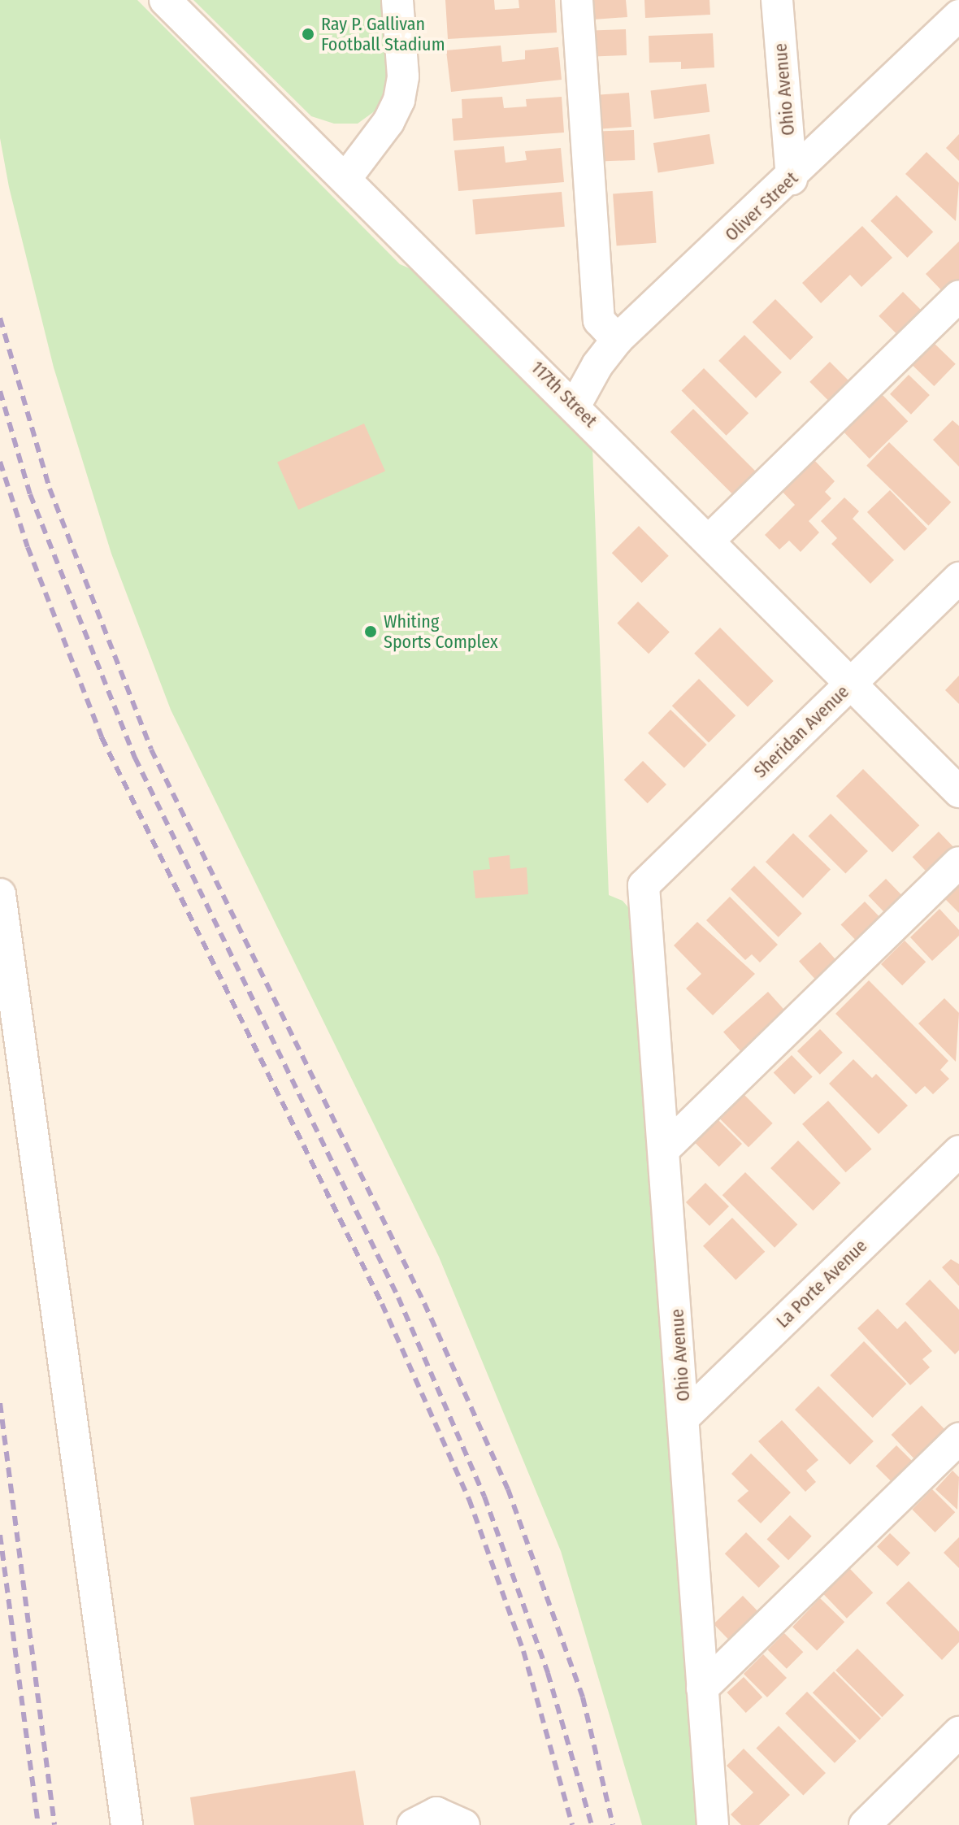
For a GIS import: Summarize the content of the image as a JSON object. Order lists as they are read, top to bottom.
{
  "streets": {
    "street": [
      "Ohio Avenue",
      "Oliver Street",
      "117th Street",
      "Sheridan Avenue",
      "La Porte Avenue"
    ]
  },
  "crossings": [
    ["Ohio Avenue", "Oliver Street"],
    ["Ohio Avenue", "Sheridan Avenue"],
    ["Ohio Avenue", "La Porte Avenue"],
    ["Oliver Street", "117th Street"],
    ["117th Street", "Sheridan Avenue"]
  ],
  "places": ["Ray P. Gallivan Football Stadium", "Whiting Sports Complex"]
}
